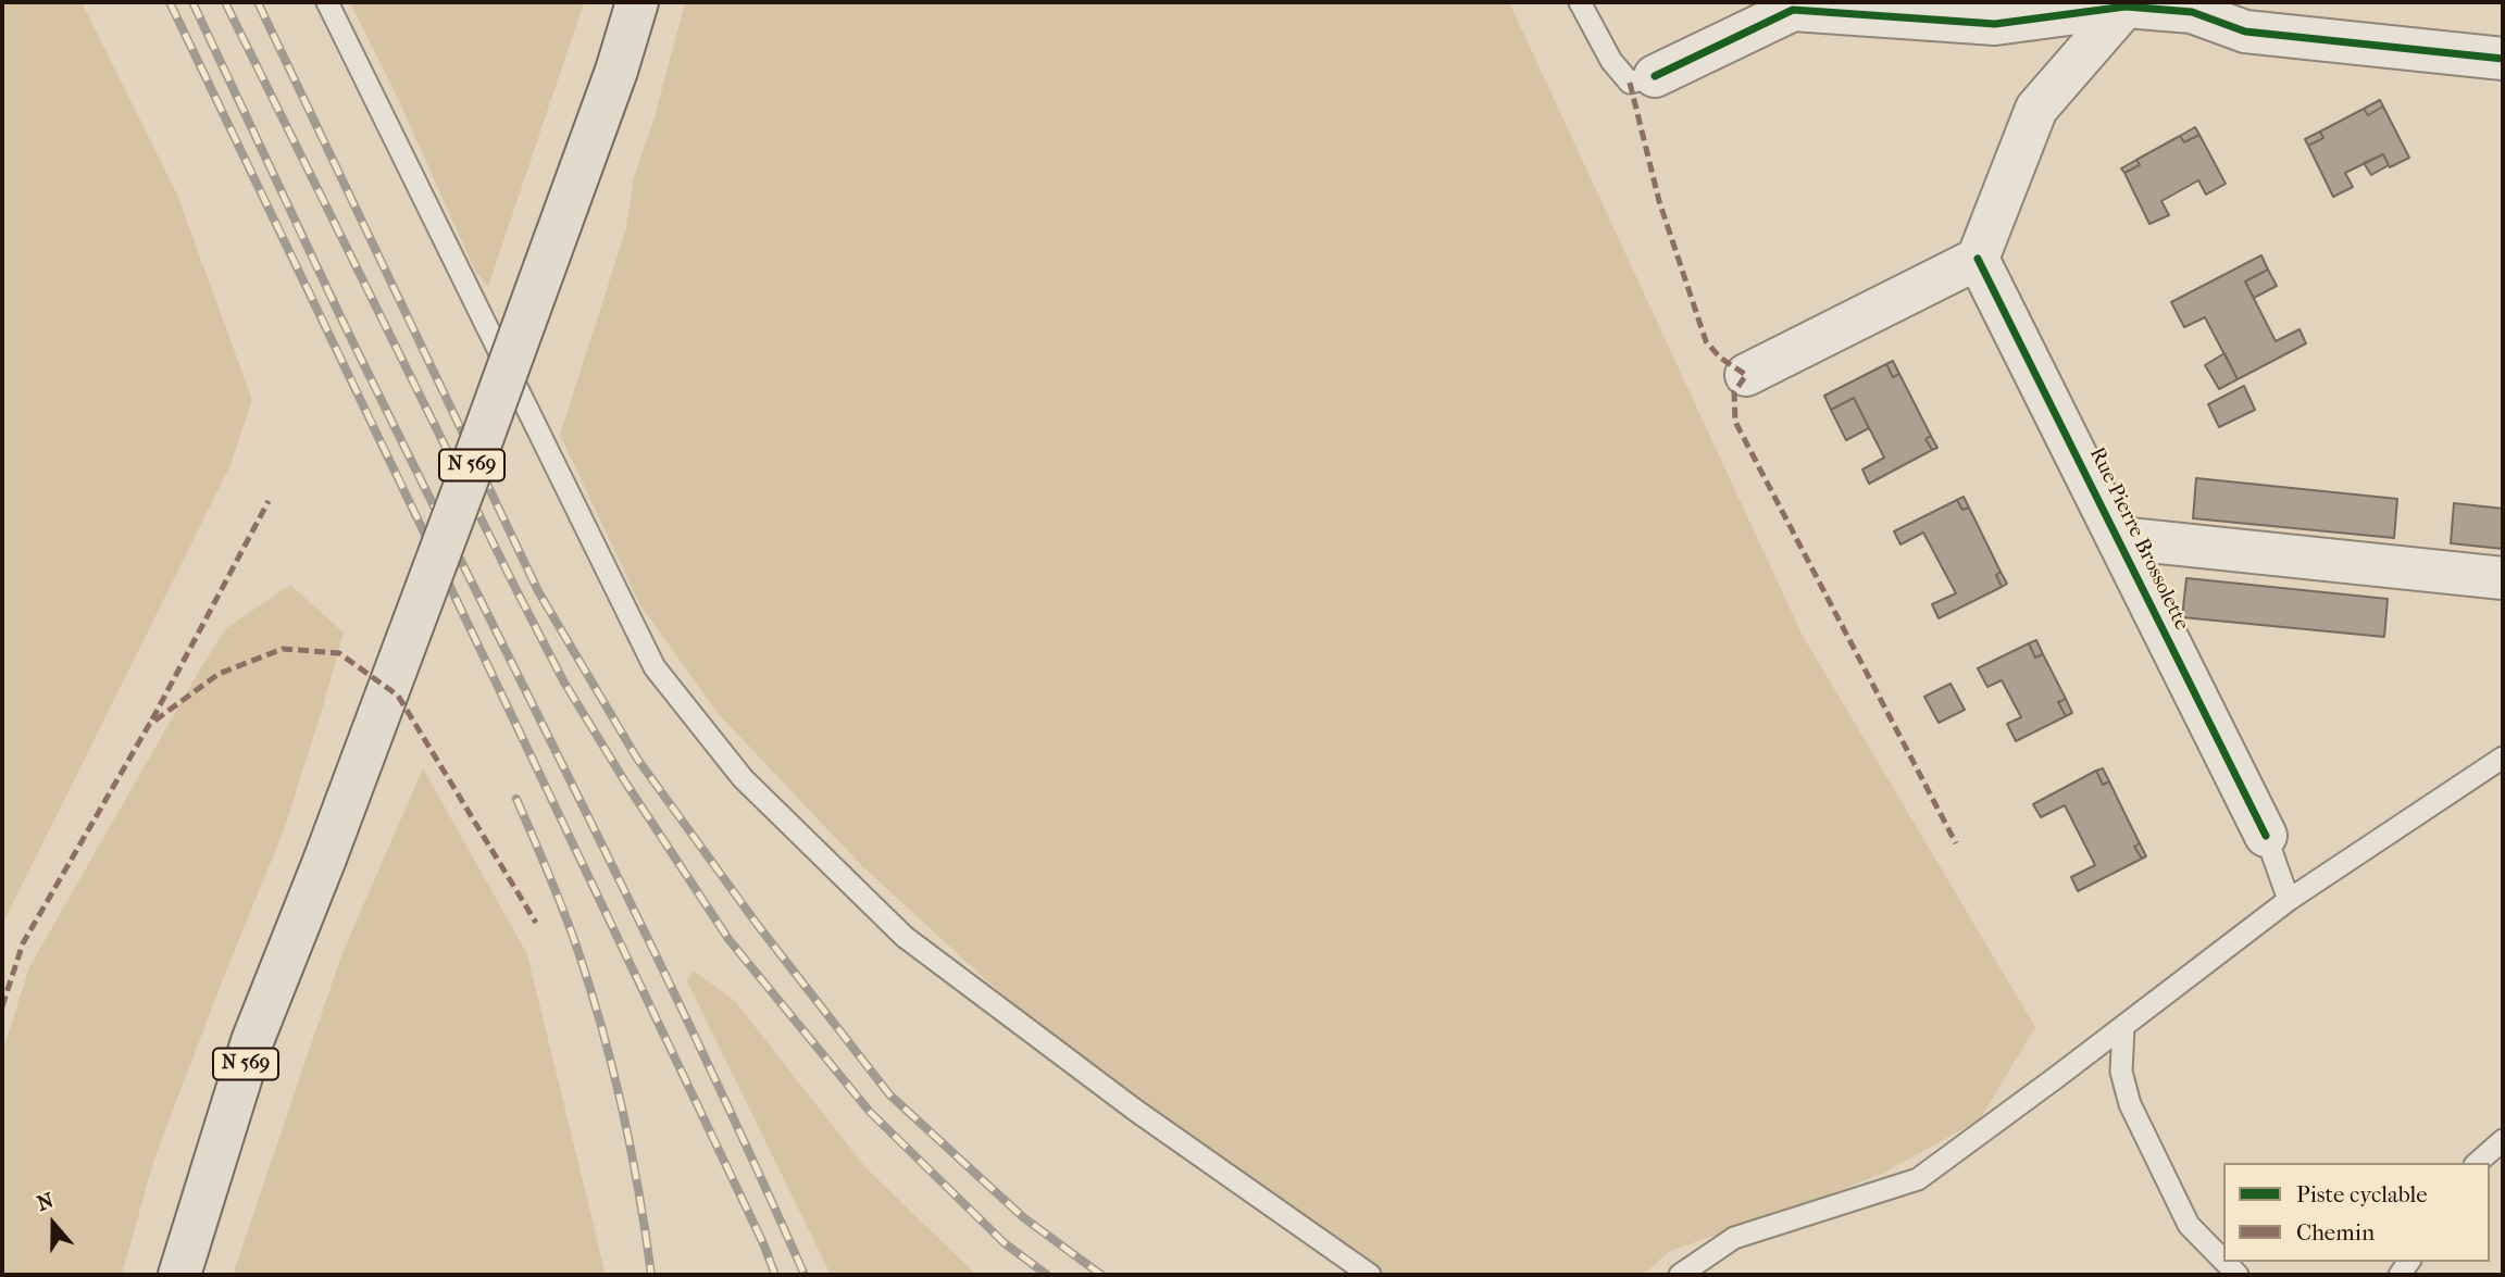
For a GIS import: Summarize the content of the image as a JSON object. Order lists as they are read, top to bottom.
{
  "streets": {
    "main road": ["N 569"],
    "street": ["Rue Pierre Brossolette"]
  },
  "legend": ["Piste cyclable", "Chemin"],
  "north": "top"
}
